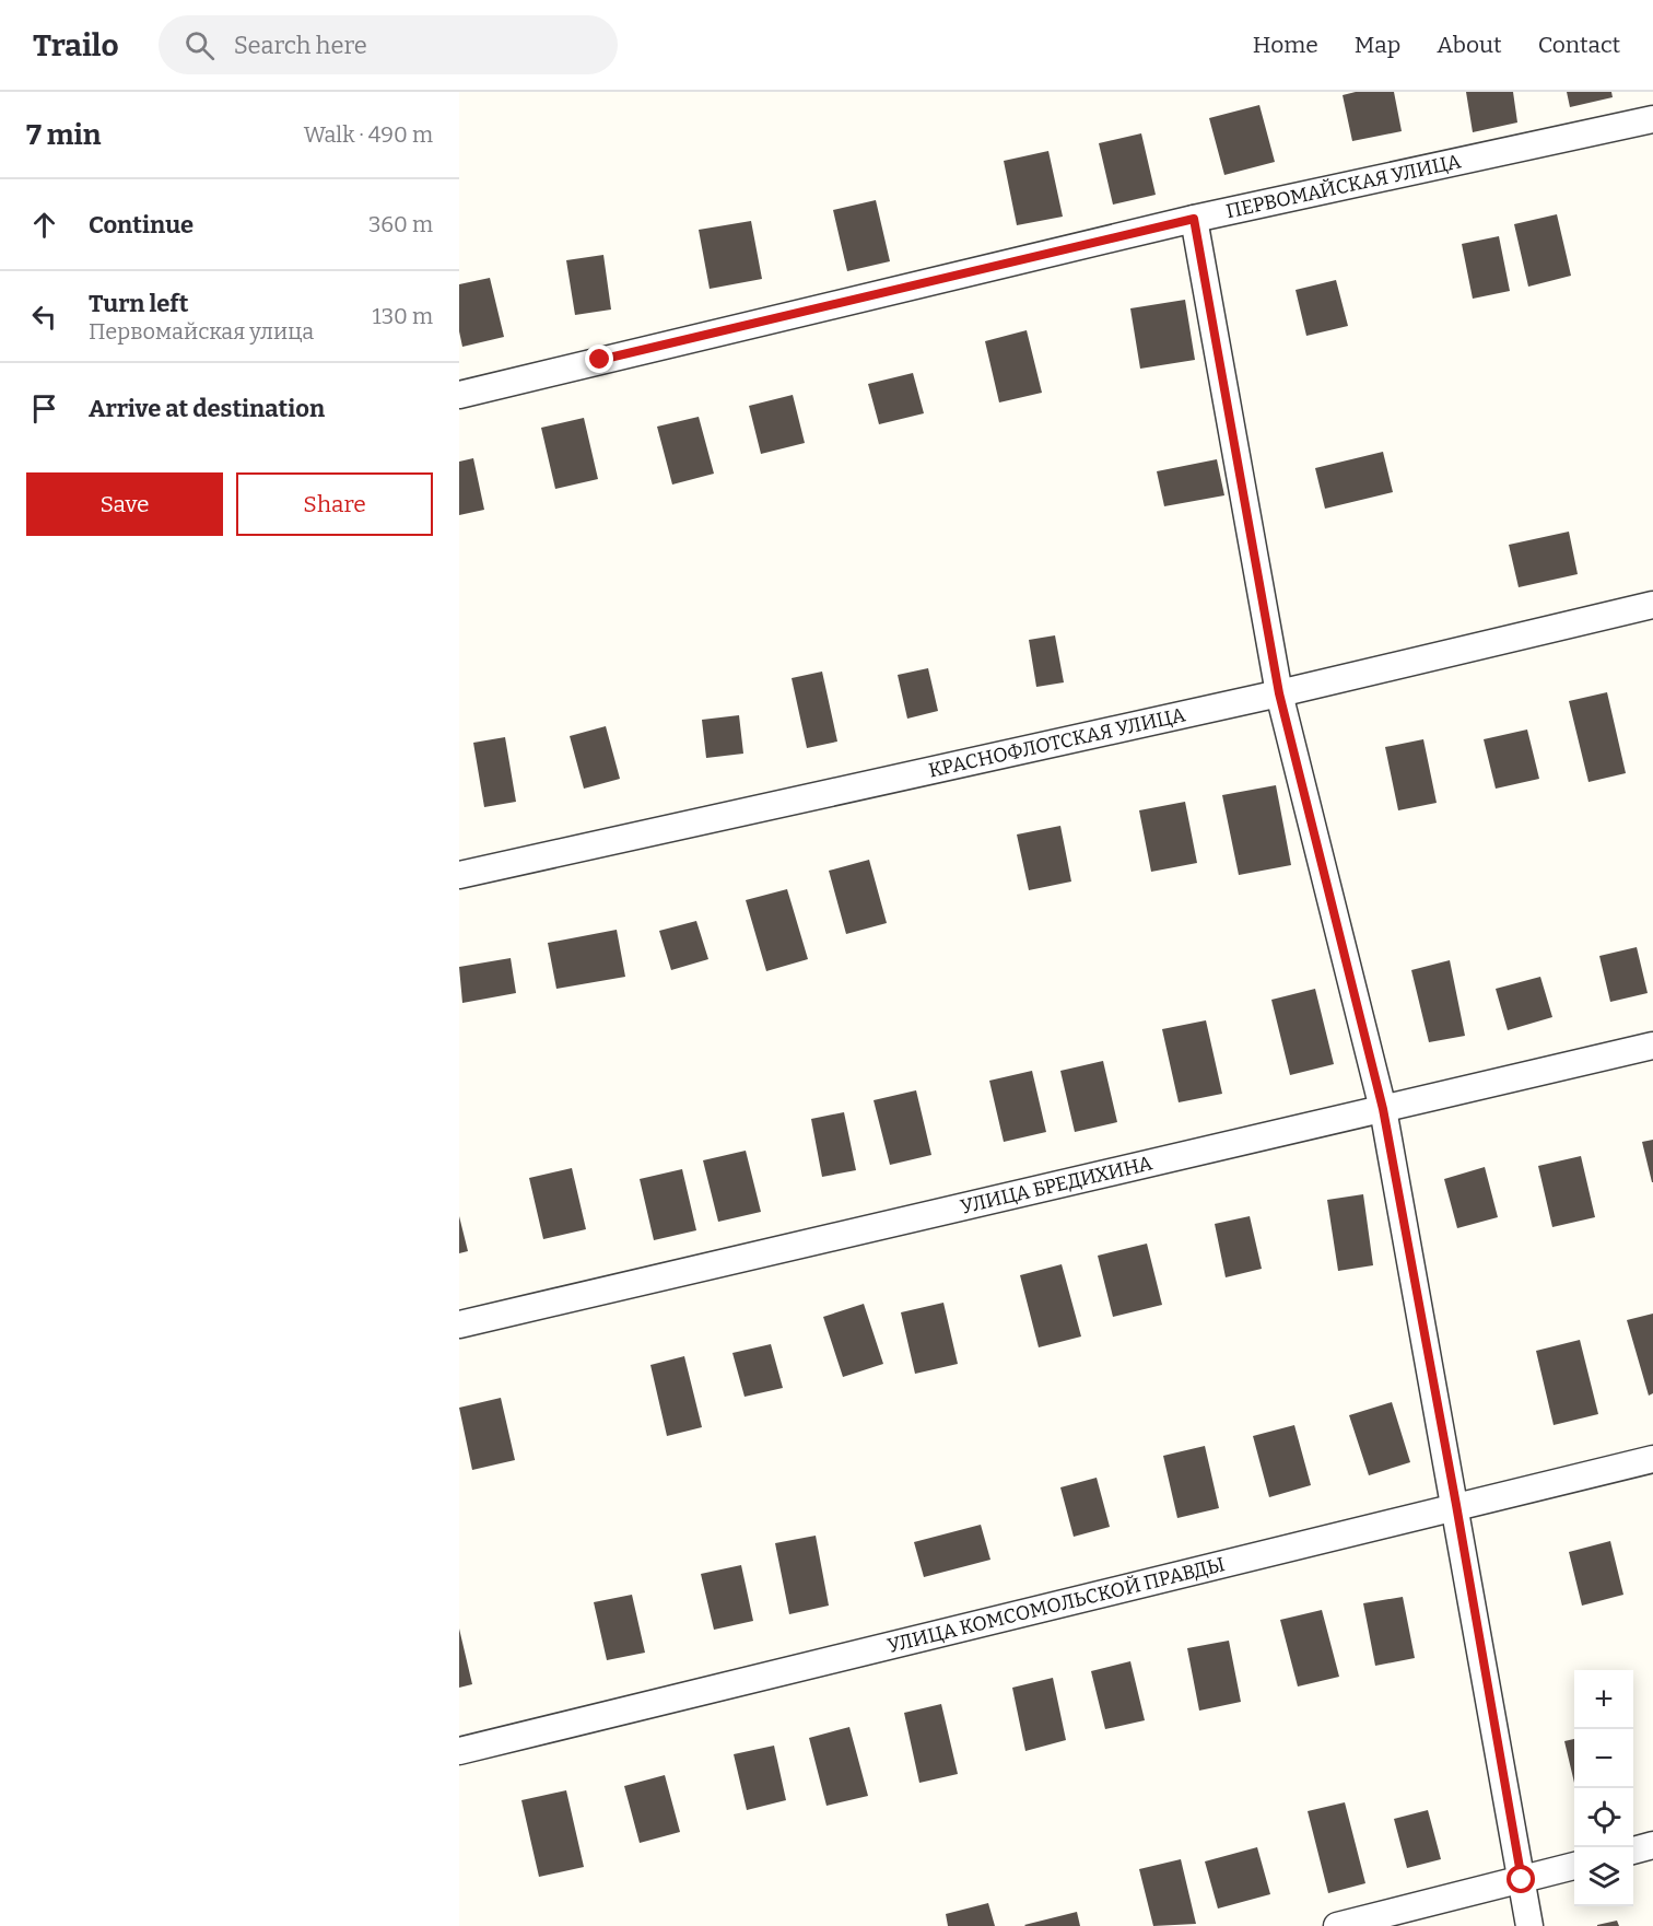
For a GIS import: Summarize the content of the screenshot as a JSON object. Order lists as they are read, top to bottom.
{
  "streets": {
    "street": [
      "ПЕРВОМАЙСКАЯ УЛИЦА",
      "КРАСНОФЛОТСКАЯ УЛИЦА",
      "УЛИЦА БРЕДИХИНА",
      "УЛИЦА КОМСОМОЛЬСКОЙ ПРАВДЫ"
    ]
  },
  "page": {
    "header": "Trailo",
    "search": "Search here",
    "nav": [
      "Home",
      "Map",
      "About",
      "Contact"
    ],
    "heading": ["7 min", "Walk · 490 m"],
    "list": [
      ["Continue", "360 m"],
      ["Turn left", "Первомайская улица", "130 m"],
      "Arrive at destination"
    ],
    "buttons": ["Save", "Share"],
    "map_buttons": ["+", "−"]
  }
}
